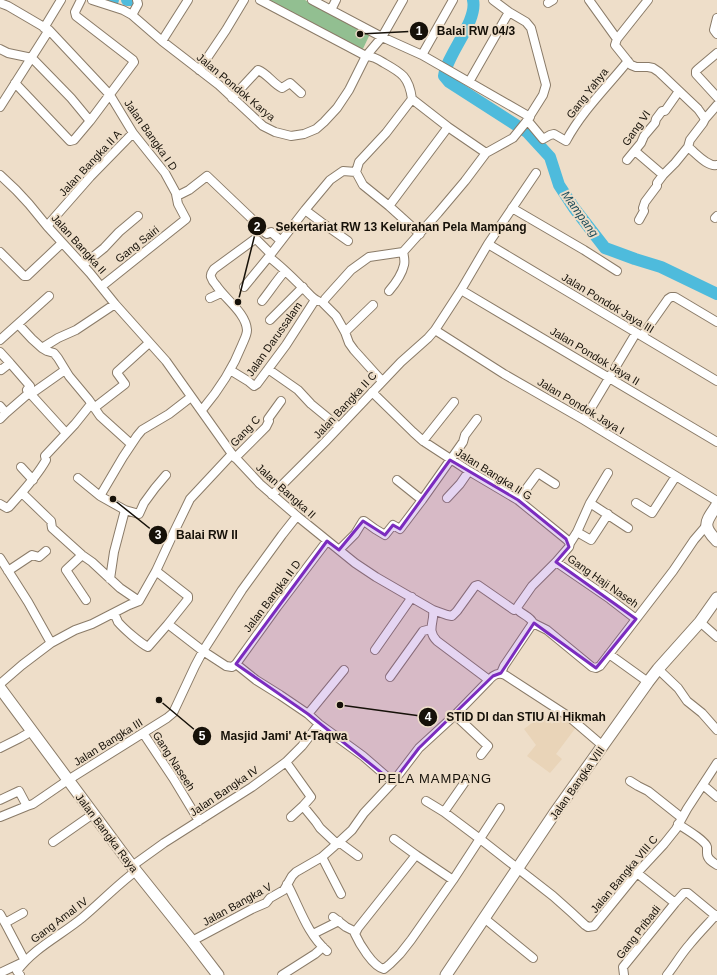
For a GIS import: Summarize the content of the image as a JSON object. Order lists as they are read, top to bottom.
{
  "streets": {
    "street": [
      "Jalan Pondok Karya",
      "Gang Yahya",
      "Gang VI",
      "Jalan Bangka I D",
      "Jalan Bangka II A",
      "Jalan Bangka II",
      "Gang Sairi",
      "Jalan Pondok Jaya III",
      "Jalan Darussalam",
      "Jalan Pondok Jaya II",
      "Jalan Bangka II C",
      "Jalan Pondok Jaya I",
      "Gang C",
      "Jalan Bangka II G",
      "Gang Haji Naseh",
      "Jalan Bangka II D",
      "Jalan Bangka III",
      "Gang Naseeh",
      "Jalan Bangka VIII",
      "Jalan Bangka IV",
      "Jalan Bangka Raya",
      "Jalan Bangka VIII C",
      "Jalan Bangka V",
      "Gang Amal IV",
      "Gang Pribadi"
    ]
  },
  "crossings": [
    ["Jalan Bangka I D", "Jalan Bangka II A"],
    ["Jalan Bangka I D", "Gang Sairi"],
    ["Jalan Bangka II A", "Jalan Bangka II"],
    ["Jalan Bangka II", "Gang Sairi"],
    ["Jalan Bangka II", "Jalan Bangka II C"],
    ["Jalan Bangka II", "Gang C"],
    ["Jalan Bangka II", "Jalan Bangka II D"],
    ["Jalan Bangka II", "Jalan Bangka III"],
    ["Jalan Pondok Jaya III", "Jalan Bangka II C"],
    ["Jalan Pondok Jaya II", "Jalan Bangka II C"],
    ["Jalan Bangka II C", "Jalan Pondok Jaya I"],
    ["Jalan Bangka II C", "Jalan Bangka II G"],
    ["Jalan Bangka III", "Gang Naseeh"],
    ["Jalan Bangka III", "Jalan Bangka Raya"],
    ["Gang Naseeh", "Jalan Bangka IV"],
    ["Jalan Bangka VIII", "Jalan Bangka VIII C"],
    ["Jalan Bangka IV", "Jalan Bangka Raya"],
    ["Jalan Bangka IV", "Gang Amal IV"],
    ["Jalan Bangka Raya", "Jalan Bangka V"],
    ["Jalan Bangka Raya", "Gang Amal IV"],
    ["Jalan Bangka VIII C", "Gang Pribadi"]
  ],
  "districts": ["PELA MAMPANG"],
  "water": ["Mampang"],
  "places": [
    "Balai RW 04/3",
    "Sekertariat RW 13 Kelurahan Pela Mampang",
    "Balai RW II",
    "Masjid Jami' At-Taqwa",
    "STID DI dan STIU Al Hikmah"
  ]
}
